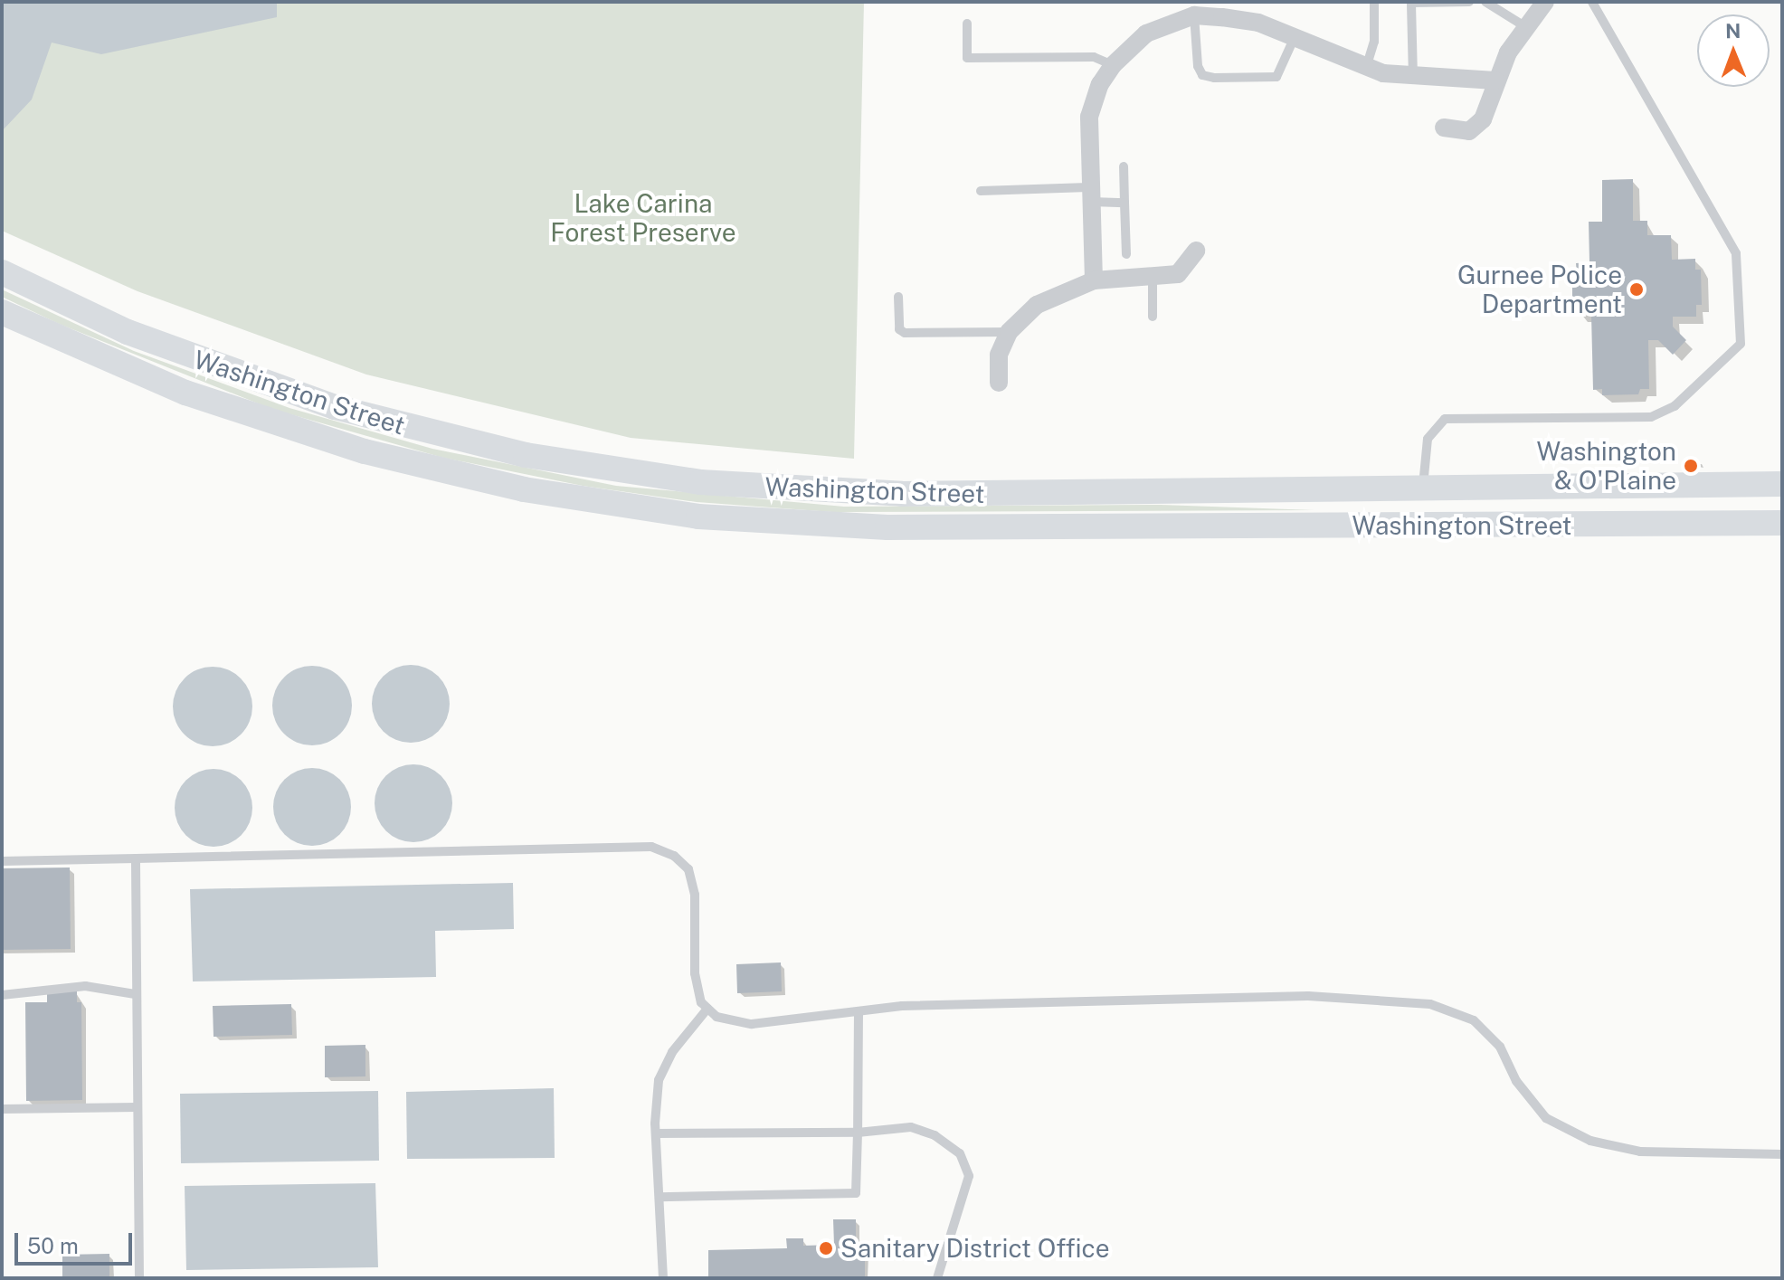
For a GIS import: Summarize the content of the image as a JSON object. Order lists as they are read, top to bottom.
{
  "streets": {
    "main road": ["Washington Street"]
  },
  "parks": ["Lake Carina Forest Preserve"],
  "places": ["Gurnee Police Department", "Washington & O'Plaine", "Sanitary District Office"],
  "scale_bar": "50 m",
  "north": "top"
}
